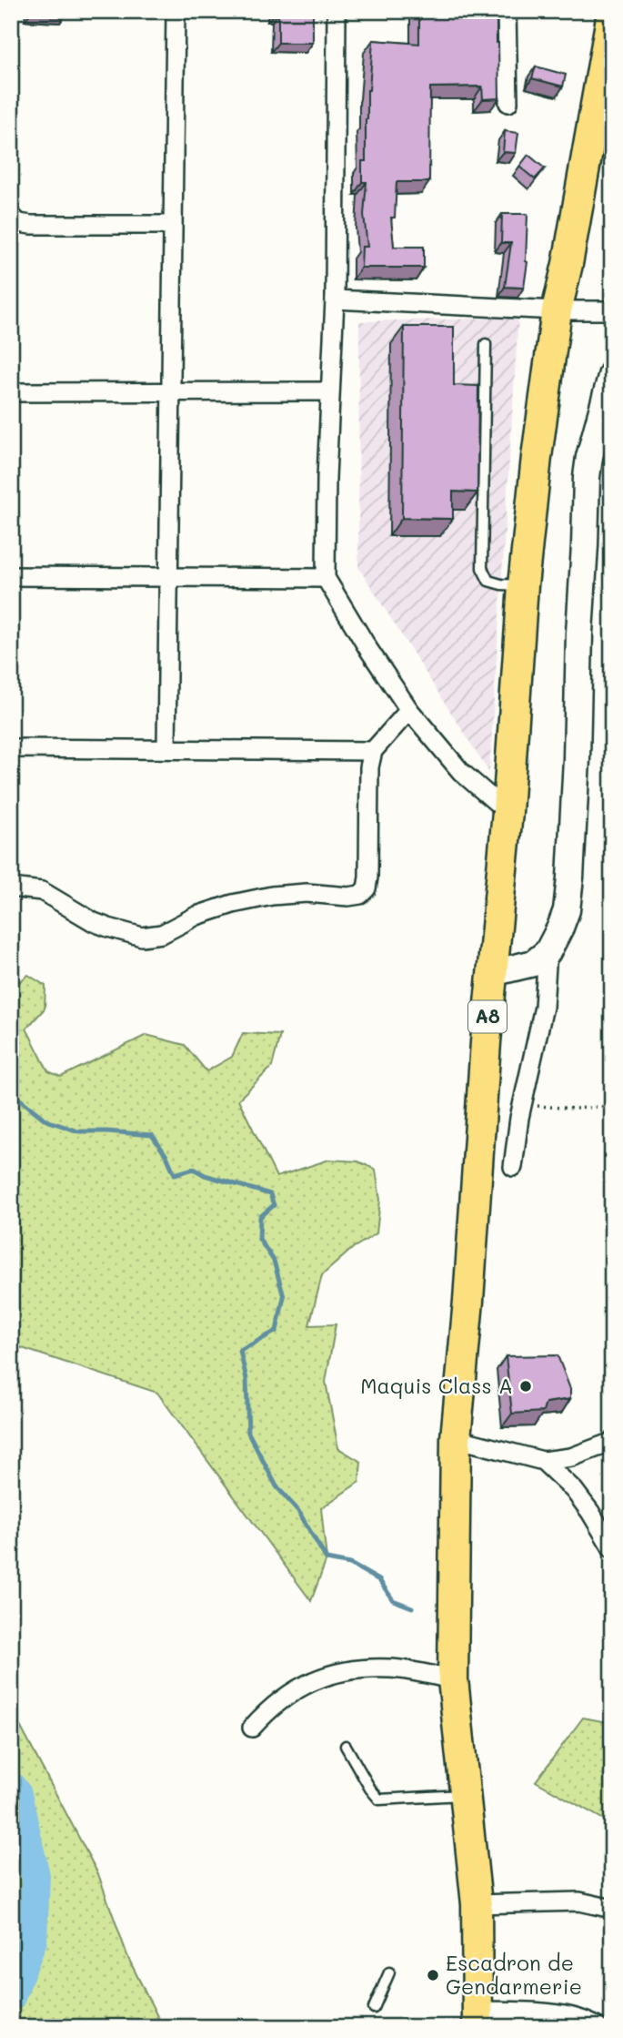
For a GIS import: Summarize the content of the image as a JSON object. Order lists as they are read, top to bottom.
{
  "streets": {
    "main road": ["A8"]
  },
  "places": ["Maquis Class A", "Escadron de Gendarmerie"]
}
